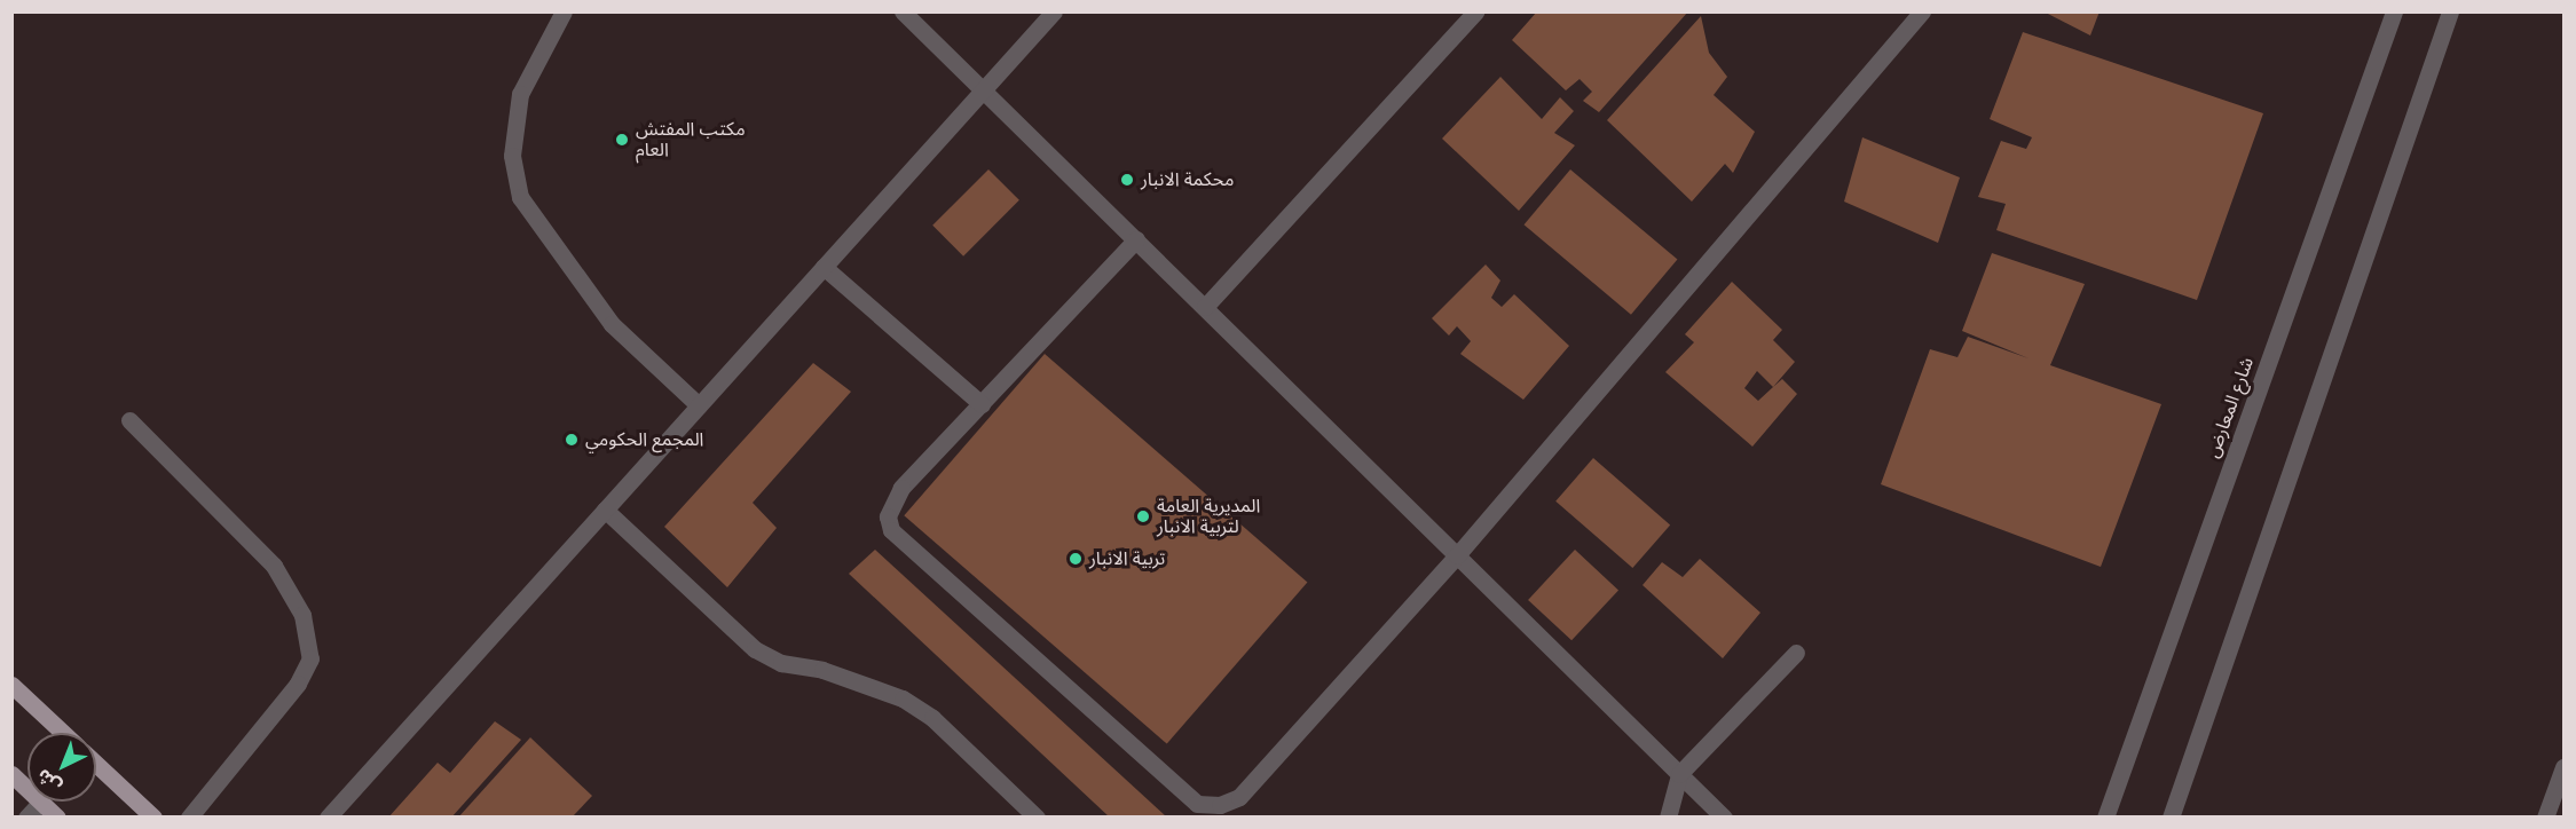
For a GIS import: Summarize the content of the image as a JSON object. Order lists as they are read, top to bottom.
{
  "streets": {
    "street": ["شارع المعارض"]
  },
  "places": [
    "مكتب المفتش العام",
    "محكمة الانبار",
    "المجمع الحكومي",
    "المديرية العامة لتربية الانبار",
    "تربية الانبار"
  ],
  "north": "bottom left"
}
